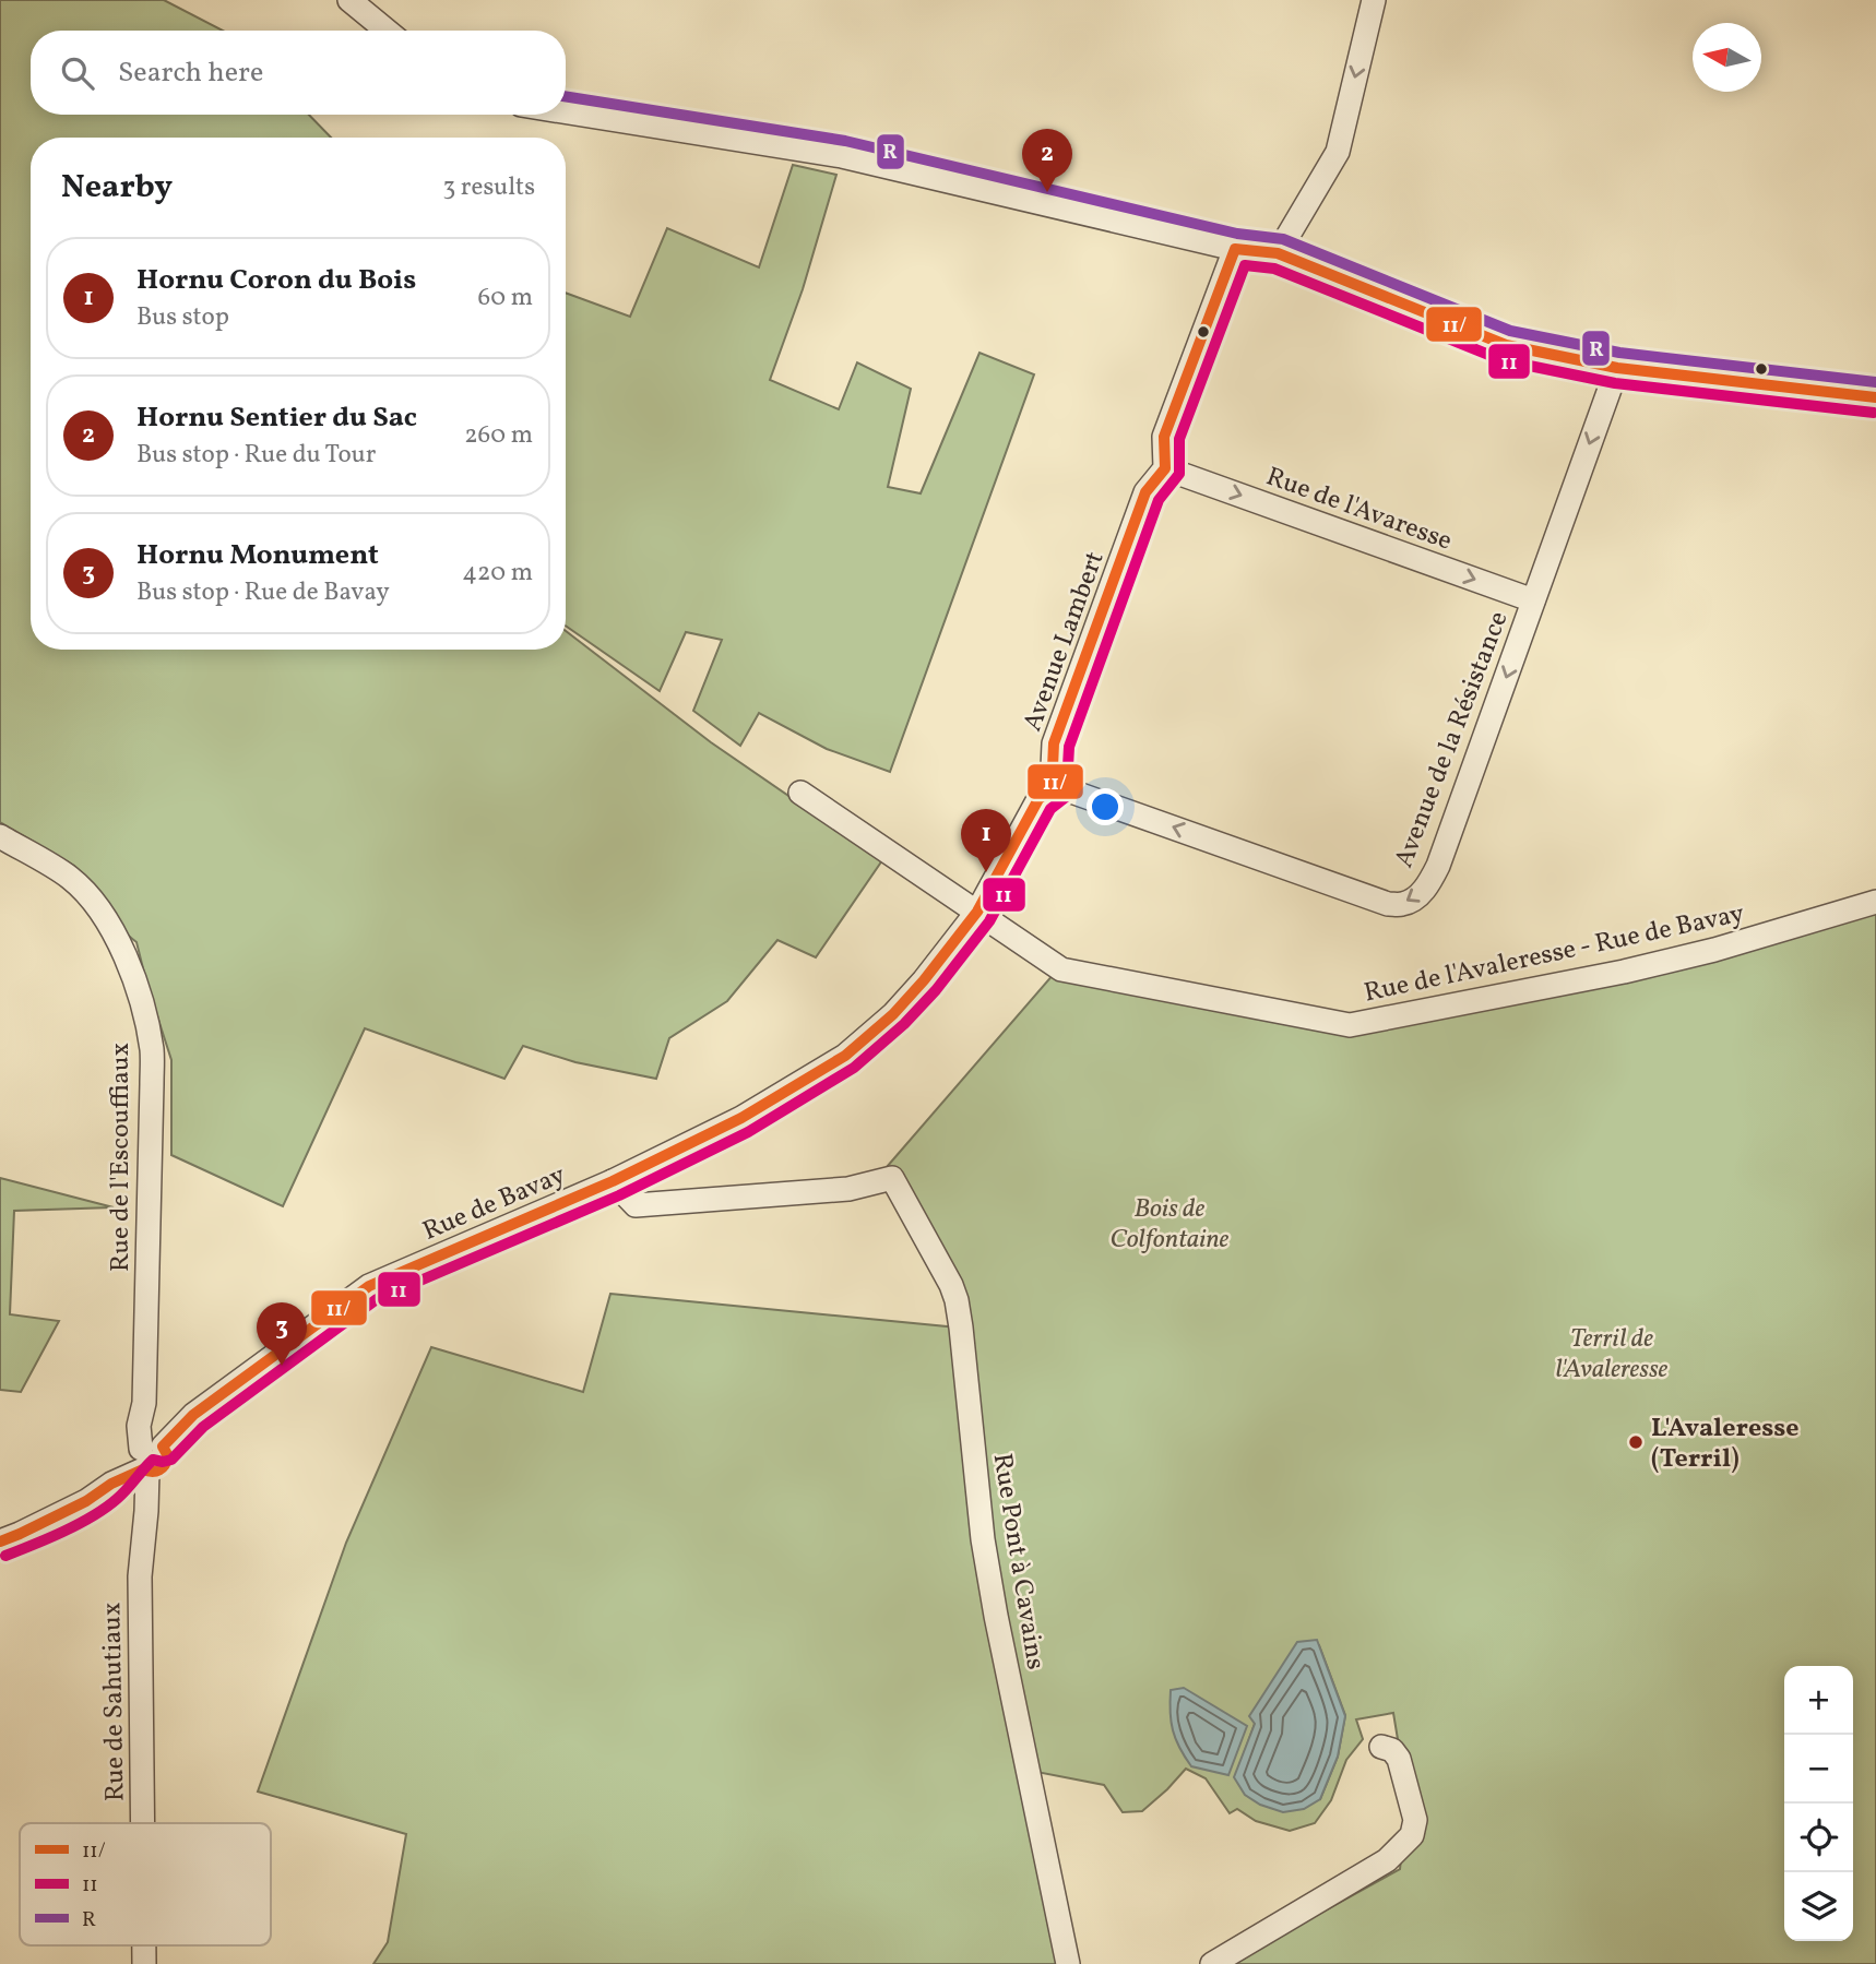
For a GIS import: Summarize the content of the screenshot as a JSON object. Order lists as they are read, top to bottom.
{
  "streets": {
    "street": [
      "Rue de l'Avaresse",
      "Avenue Lambert",
      "Avenue de la Résistance",
      "Rue de l'Avaleresse - Rue de Bavay",
      "Rue de l'Escouffiaux",
      "Rue de Bavay",
      "Rue Pont à Cavains",
      "Rue de Sahutiaux"
    ]
  },
  "crossings": [
    ["Rue de l'Avaresse", "Avenue Lambert"],
    ["Rue de l'Avaresse", "Avenue de la Résistance"],
    ["Avenue Lambert", "Avenue de la Résistance"],
    ["Rue de l'Escouffiaux", "Rue de Bavay"],
    ["Rue de l'Escouffiaux", "Rue de Sahutiaux"],
    ["Rue de Bavay", "Rue Pont à Cavains"]
  ],
  "one_way": ["Rue de l'Avaresse"],
  "parks": ["Bois de Colfontaine", "Terril de l'Avaleresse"],
  "places": ["L'Avaleresse (Terril)"],
  "lines": ["transit line R", "transit line 11/", "transit line 11"],
  "legend": ["11/", "11", "R"],
  "north": "left",
  "page": {
    "search": "Search here",
    "pins": ["2", "1", "3"],
    "heading": ["Nearby", "3 results"],
    "list": [
      {
        "mark": "1",
        "name": "Hornu Coron du Bois",
        "note": "Bus stop",
        "value": "60 m"
      },
      {
        "mark": "2",
        "name": "Hornu Sentier du Sac",
        "note": "Bus stop · Rue du Tour",
        "value": "260 m"
      },
      {
        "mark": "3",
        "name": "Hornu Monument",
        "note": "Bus stop · Rue de Bavay",
        "value": "420 m"
      }
    ],
    "map_buttons": ["+", "−"]
  }
}
